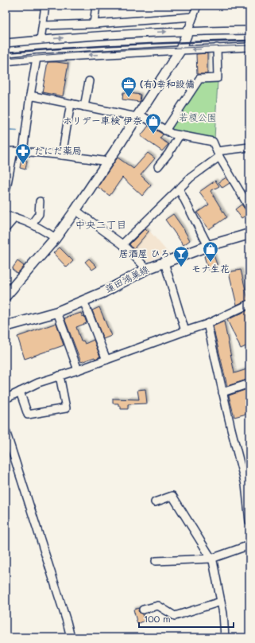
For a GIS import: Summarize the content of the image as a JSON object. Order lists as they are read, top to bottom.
{
  "streets": {
    "street": ["蓮田鴻巣線"]
  },
  "districts": ["中央二丁目"],
  "parks": ["若榎公園"],
  "places": {
    "office": ["(有)幸和設備"],
    "shop": ["ホリデー車検 伊奈", "モナ生花"],
    "pharmacy": ["たにだ薬局"],
    "bar": ["居酒屋 ひろ"]
  },
  "scale_bar": "100 m"
}
